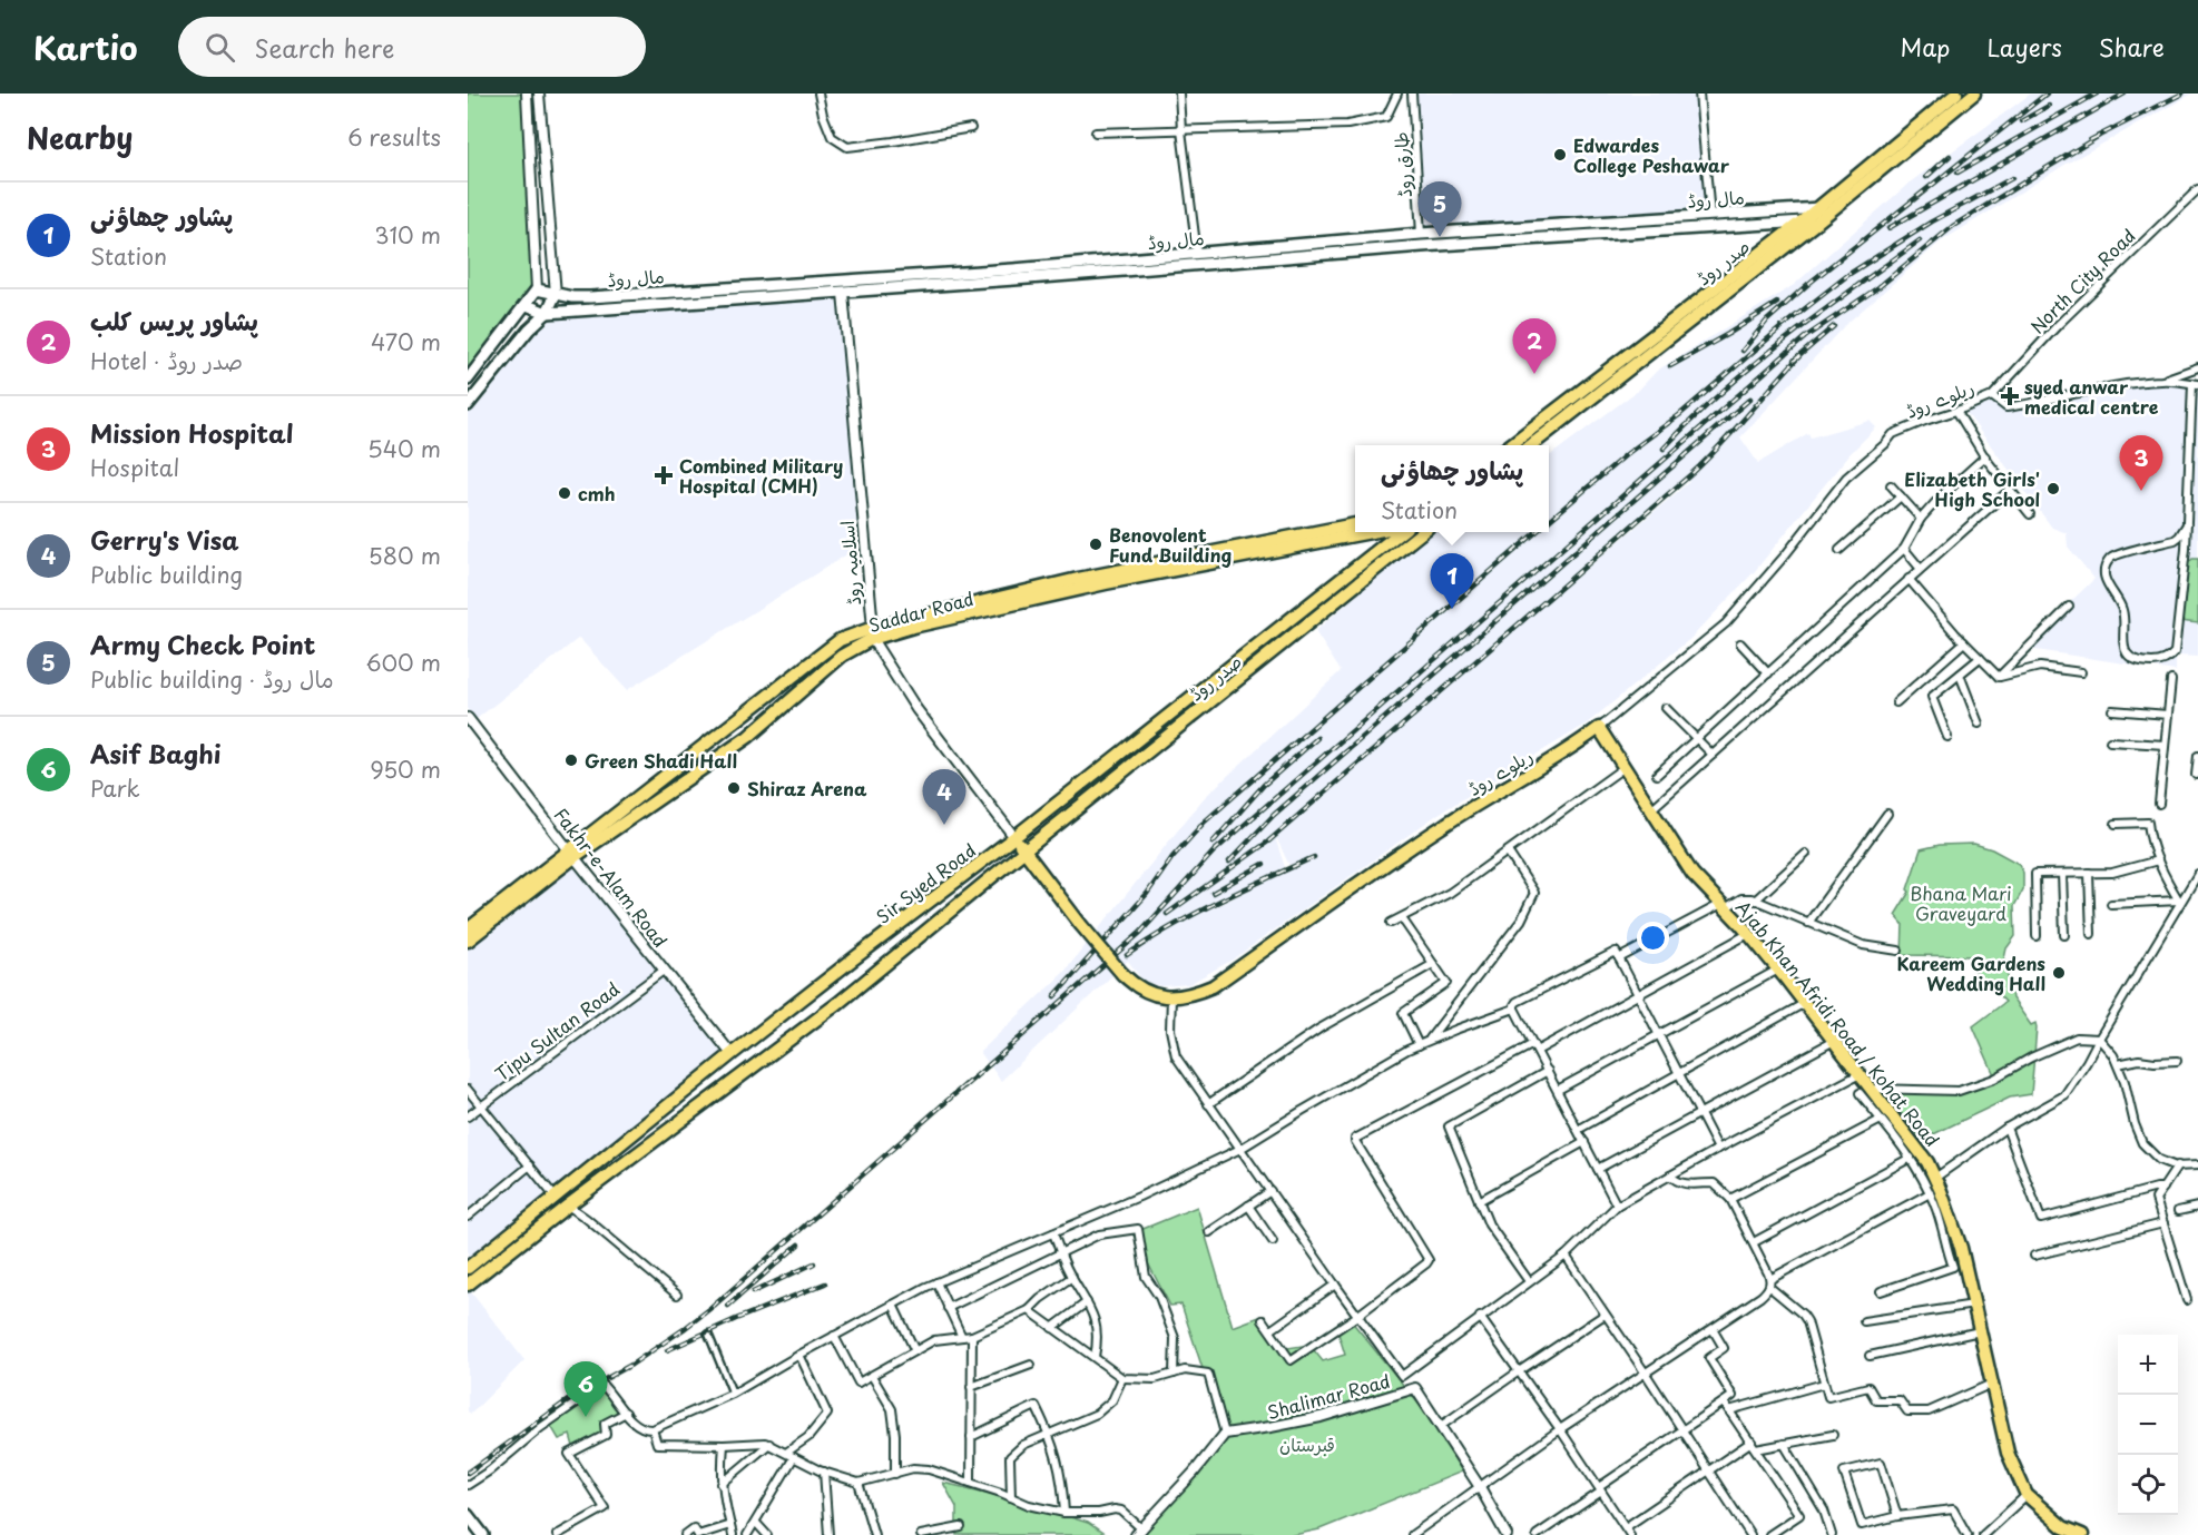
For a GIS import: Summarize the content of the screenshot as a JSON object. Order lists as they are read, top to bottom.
{
  "streets": {
    "main road": [
      "مال روڈ",
      "صدر روڈ",
      "ریلوے روڈ",
      "Saddar Road",
      "Sir Syed Road",
      "Ajab Khan Afridi Road / Kohat Road"
    ],
    "street": [
      "طارق روڈ",
      "North City Road",
      "اسلامیہ روڈ",
      "Fakhr-e-Alam Road",
      "Tipu Sultan Road",
      "Shalimar Road"
    ]
  },
  "crossings": [
    ["طارق روڈ", "مال روڈ"],
    ["مال روڈ", "صدر روڈ"],
    ["مال روڈ", "اسلامیہ روڈ"],
    ["North City Road", "ریلوے روڈ"],
    ["ریلوے روڈ", "Ajab Khan Afridi Road / Kohat Road"],
    ["اسلامیہ روڈ", "Saddar Road"],
    ["اسلامیہ روڈ", "Sir Syed Road"],
    ["Saddar Road", "Fakhr-e-Alam Road"],
    ["Fakhr-e-Alam Road", "Sir Syed Road"],
    ["Fakhr-e-Alam Road", "Tipu Sultan Road"]
  ],
  "parks": ["Bhana Mari Graveyard", "قبرستان"],
  "places": {
    "other": [
      "Edwardes College Peshawar",
      "Elizabeth Girls' High School",
      "cmh",
      "Benovolent Fund Building",
      "Green Shadi Hall",
      "Shiraz Arena",
      "Kareem Gardens Wedding Hall"
    ],
    "health": ["syed anwar medical centre", "Combined Military Hospital (CMH)"]
  },
  "page": {
    "header": "Kartio",
    "search": "Search here",
    "nav": ["Map", "Layers", "Share"],
    "heading": ["Nearby", "6 results"],
    "list": [
      {
        "mark": "1",
        "name": "پشاور چھاؤنی",
        "note": "Station",
        "value": "310 m"
      },
      {
        "mark": "2",
        "name": "پشاور پریس کلب",
        "note": "Hotel · صدر روڈ",
        "value": "470 m"
      },
      {
        "mark": "3",
        "name": "Mission Hospital",
        "note": "Hospital",
        "value": "540 m"
      },
      {
        "mark": "4",
        "name": "Gerry's Visa",
        "note": "Public building",
        "value": "580 m"
      },
      {
        "mark": "5",
        "name": "Army Check Point",
        "note": "Public building · مال روڈ",
        "value": "600 m"
      },
      {
        "mark": "6",
        "name": "Asif Baghi",
        "note": "Park",
        "value": "950 m"
      }
    ],
    "pins": [
      "5",
      "2",
      "3",
      "1",
      "4",
      "6"
    ],
    "popup": ["پشاور چھاؤنی", "Station"],
    "map_buttons": ["+", "−"]
  }
}
